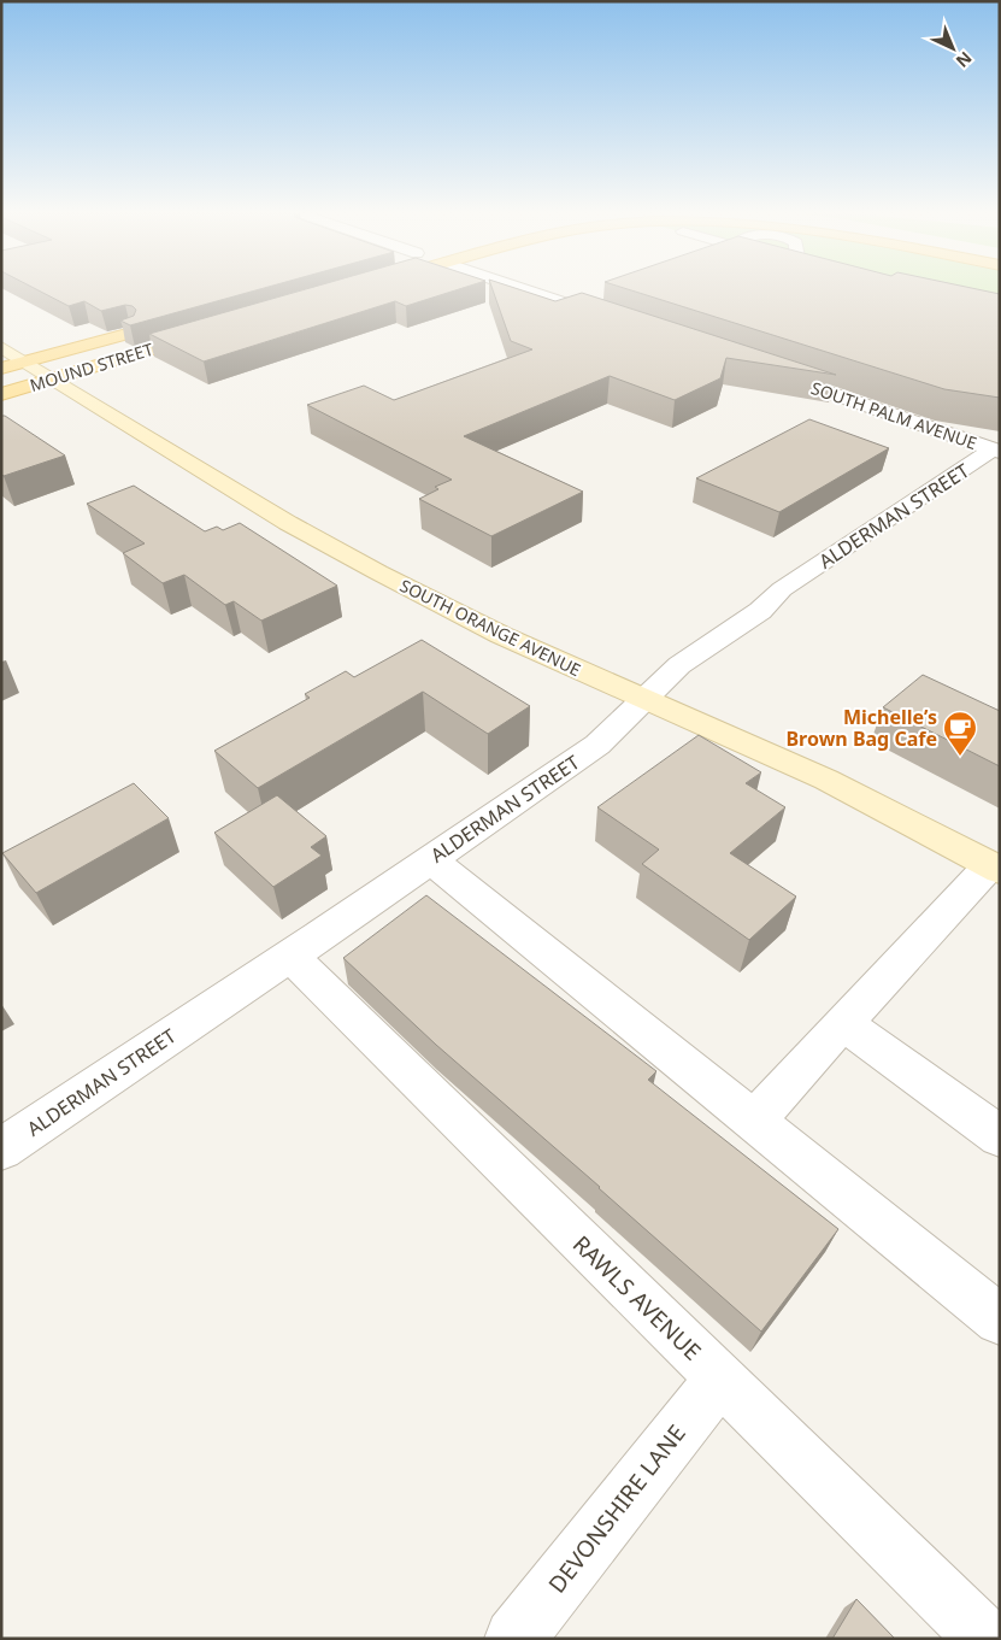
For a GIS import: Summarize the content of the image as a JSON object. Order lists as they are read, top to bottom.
{
  "streets": {
    "main road": ["MOUND STREET"],
    "street": [
      "SOUTH PALM AVENUE",
      "ALDERMAN STREET",
      "SOUTH ORANGE AVENUE",
      "RAWLS AVENUE",
      "DEVONSHIRE LANE"
    ]
  },
  "crossings": [
    ["MOUND STREET", "SOUTH ORANGE AVENUE"],
    ["SOUTH PALM AVENUE", "ALDERMAN STREET"],
    ["ALDERMAN STREET", "SOUTH ORANGE AVENUE"],
    ["ALDERMAN STREET", "RAWLS AVENUE"],
    ["RAWLS AVENUE", "DEVONSHIRE LANE"]
  ],
  "places": {
    "cafe": ["Michelle’s Brown Bag Cafe"]
  },
  "north": "bottom right"
}
